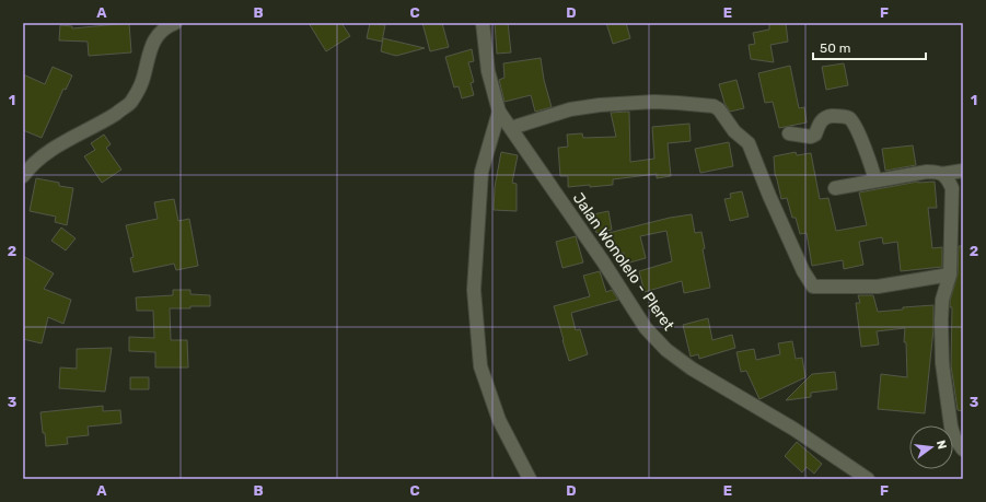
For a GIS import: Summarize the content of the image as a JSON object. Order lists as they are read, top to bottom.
{
  "streets": {
    "street": ["Jalan Wonolelo - Pleret"]
  },
  "scale_bar": "50 m",
  "north": "right",
  "grid": {
    "columns": [
      "A",
      "B",
      "C",
      "D",
      "E",
      "F"
    ],
    "rows": ["1", "2", "3"]
  }
}
